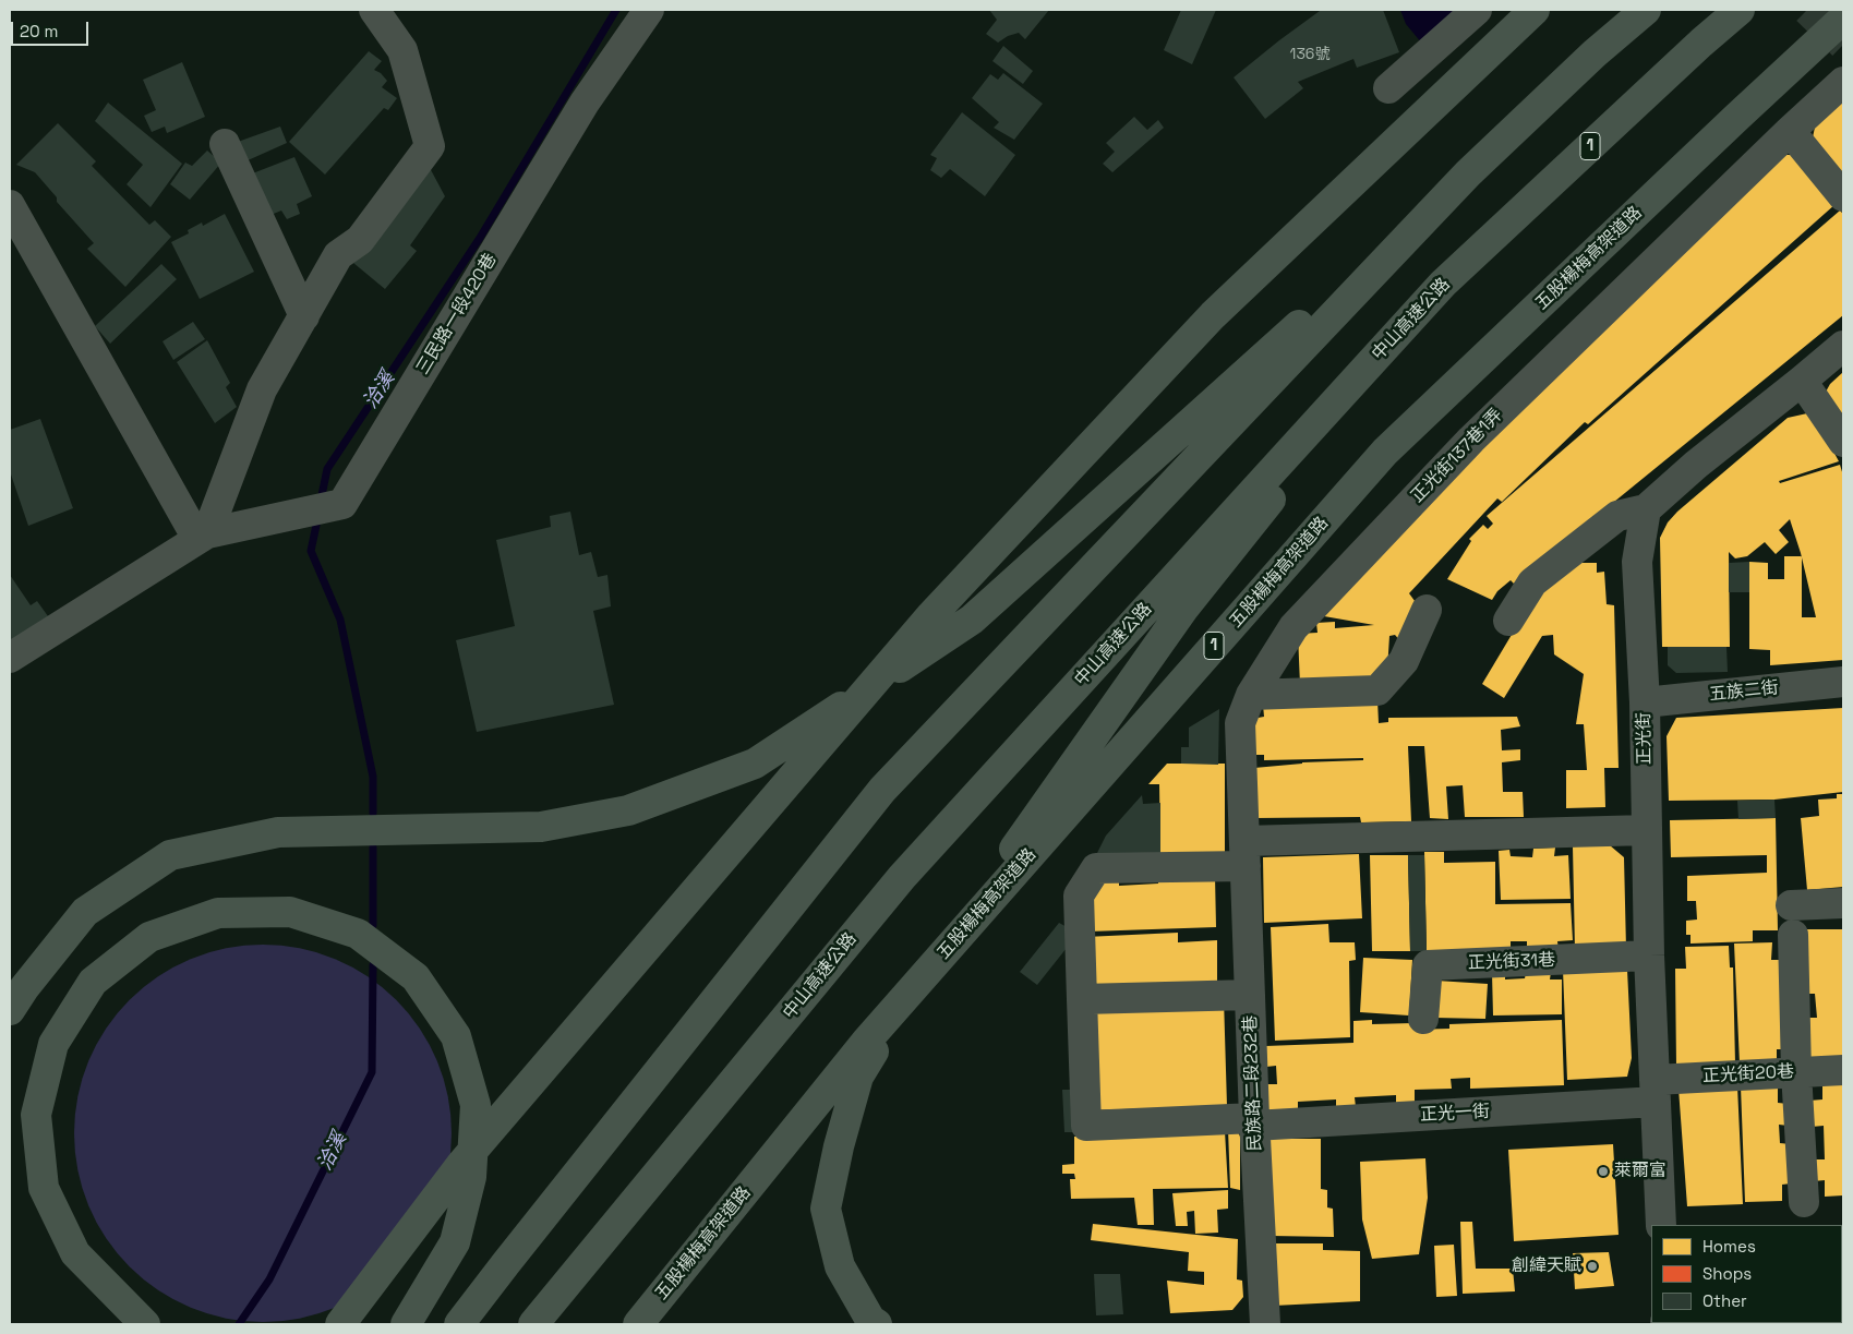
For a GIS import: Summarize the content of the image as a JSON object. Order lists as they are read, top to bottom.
{
  "streets": {
    "highway": ["1", "五股楊梅高架道路", "中山高速公路"],
    "street": [
      "三民路一段420巷",
      "正光街137巷1弄",
      "五族二街",
      "正光街",
      "正光街31巷",
      "正光街20巷",
      "民族路二段232巷",
      "正光一街"
    ]
  },
  "crossings": [
    ["正光街137巷1弄", "民族路二段232巷"],
    ["五族二街", "正光街"],
    ["正光街", "正光街31巷"],
    ["正光街", "正光街20巷"],
    ["正光街", "正光一街"],
    ["正光街20巷", "正光一街"],
    ["民族路二段232巷", "正光一街"]
  ],
  "water": ["洽溪"],
  "places": ["萊爾富", "創緯天賦"],
  "house_numbers": ["136號"],
  "legend": ["Homes", "Shops", "Other"],
  "scale_bar": "20 m"
}
